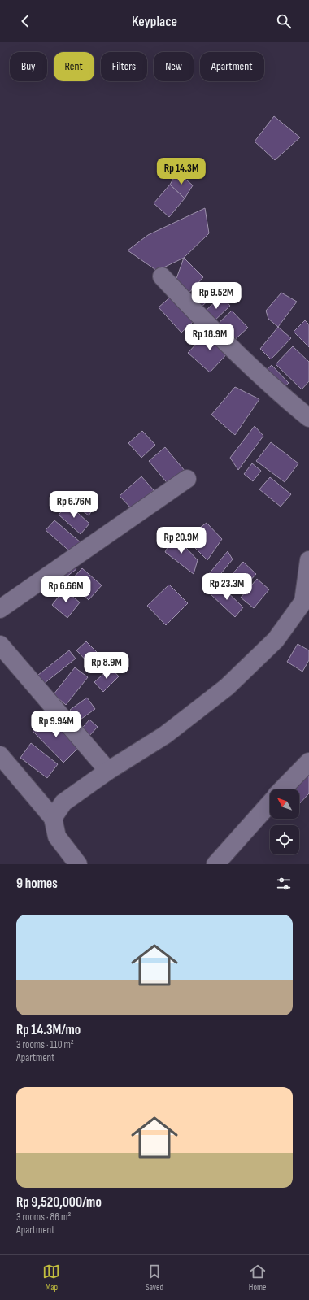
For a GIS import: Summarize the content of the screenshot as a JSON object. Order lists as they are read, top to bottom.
{
  "north": "top left",
  "page": {
    "header": "Keyplace",
    "chip": [
      "Buy",
      "Rent",
      "Filters",
      "New",
      "Apartment"
    ],
    "price": [
      "Rp 14.3M",
      "Rp 9.52M",
      "Rp 18.9M",
      "Rp 6.76M",
      "Rp 20.9M",
      "Rp 23.3M",
      "Rp 6.66M",
      "Rp 8.9M",
      "Rp 9.94M"
    ],
    "heading": "9 homes",
    "list": [
      {
        "name": "Rp 14.3M/mo",
        "note": "3 rooms · 110 m² · Apartment"
      },
      {
        "name": "Rp 9,520,000/mo",
        "note": "3 rooms · 86 m² · Apartment"
      }
    ],
    "tabs": ["Map", "Saved", "Home"]
  }
}
